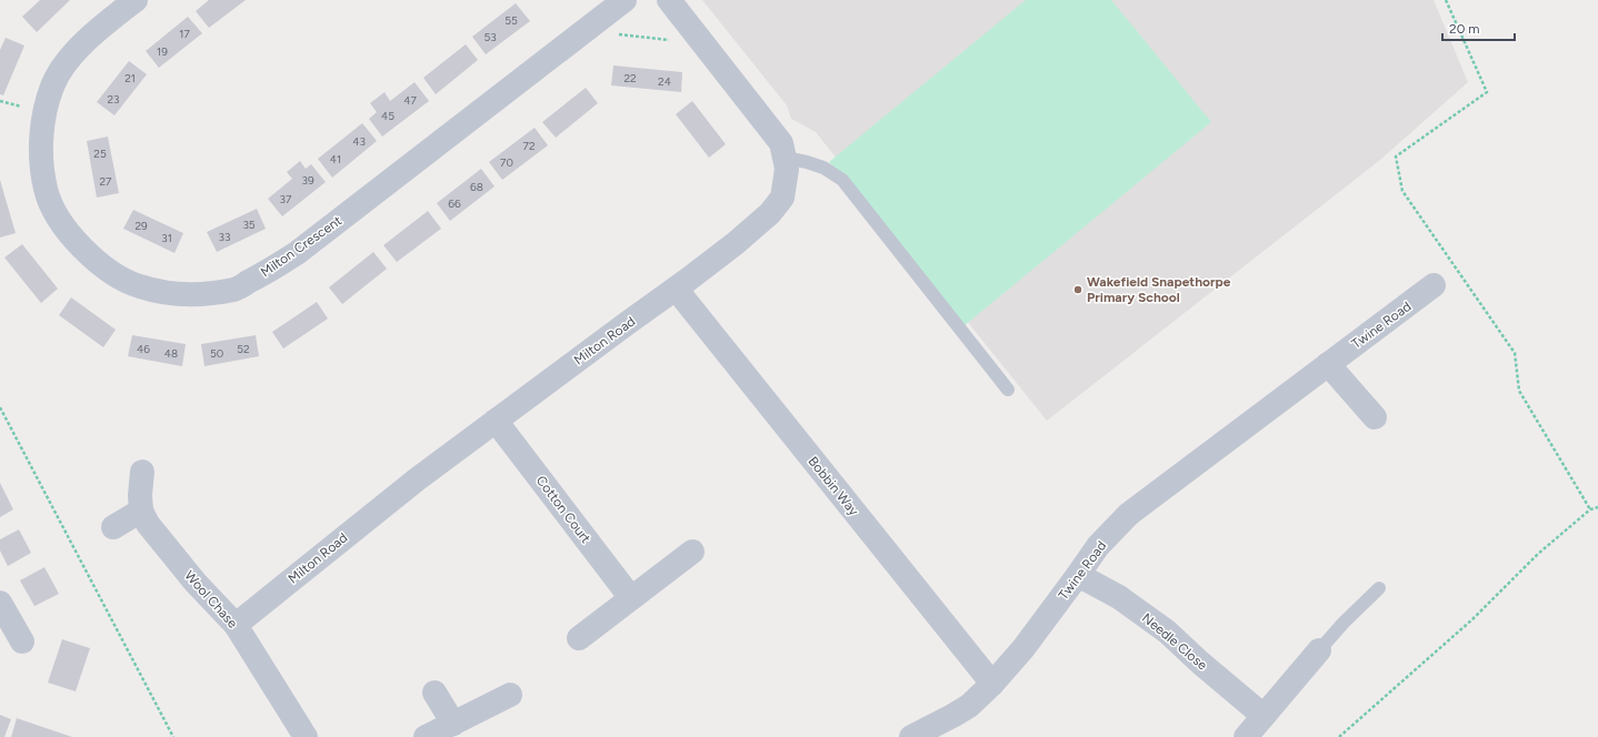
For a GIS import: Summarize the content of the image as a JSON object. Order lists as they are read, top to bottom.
{
  "streets": {
    "street": [
      "Milton Crescent",
      "Twine Road",
      "Milton Road",
      "Bobbin Way",
      "Cotton Court",
      "Wool Chase",
      "Needle Close"
    ]
  },
  "crossings": [
    ["Twine Road", "Bobbin Way"],
    ["Twine Road", "Needle Close"],
    ["Milton Road", "Bobbin Way"],
    ["Milton Road", "Cotton Court"],
    ["Milton Road", "Wool Chase"]
  ],
  "places": ["Wakefield Snapethorpe Primary School"],
  "house_numbers": [
    "55",
    "17",
    "53",
    "19",
    "21",
    "22",
    "24",
    "23",
    "47",
    "45",
    "43",
    "72",
    "25",
    "41",
    "70",
    "39",
    "27",
    "68",
    "37",
    "66",
    "35",
    "29",
    "33",
    "31",
    "46",
    "52",
    "48",
    "50"
  ],
  "scale_bar": "20 m"
}
